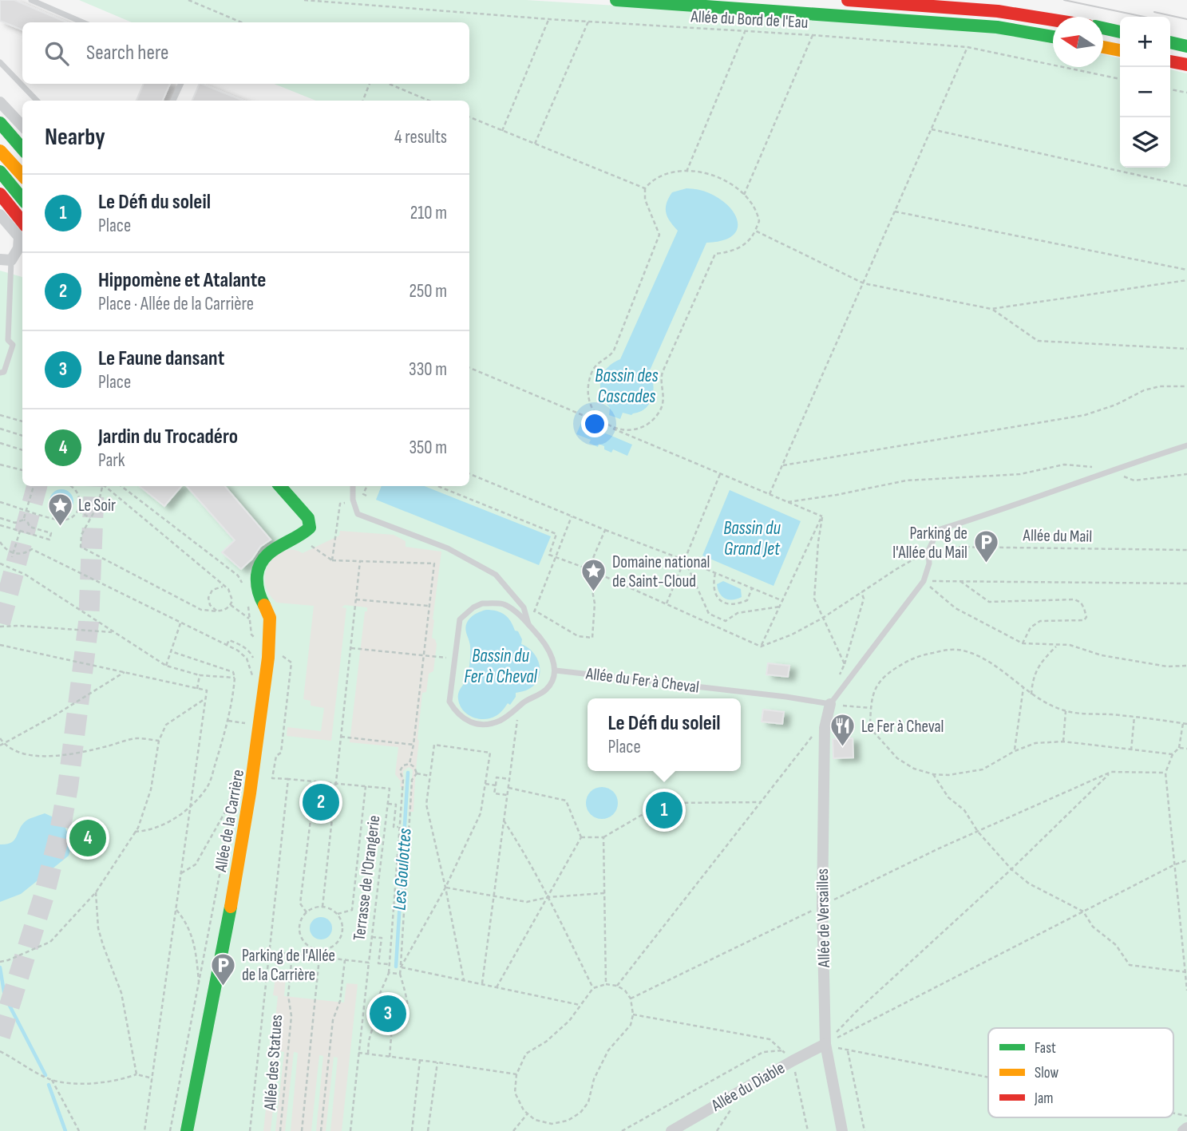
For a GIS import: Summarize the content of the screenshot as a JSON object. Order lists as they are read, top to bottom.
{
  "streets": {
    "main road": ["Allée de la Carrière"],
    "street": ["Allée de Versailles", "Allée du Diable"],
    "lane": ["Allée du Fer à Cheval"],
    "path": [
      "Allée du Bord de l'Eau",
      "Allée du Mail",
      "Terrasse de l'Orangerie",
      "Allée des Statues"
    ]
  },
  "crossings": [
    ["Allée du Fer à Cheval", "Allée de Versailles"],
    ["Terrasse de l'Orangerie", "Allée des Statues"],
    ["Allée de Versailles", "Allée du Diable"]
  ],
  "water": [
    "Bassin des Cascades",
    "Bassin du Grand Jet",
    "Bassin du Fer à Cheval",
    "Les Goulottes"
  ],
  "places": {
    "place": ["Le Soir", "Domaine national de Saint-Cloud"],
    "parking": ["Parking de l'Allée du Mail", "Parking de l'Allée de la Carrière"],
    "restaurant": ["Le Fer à Cheval"]
  },
  "legend": ["Fast", "Slow", "Jam"],
  "north": "left",
  "page": {
    "map_buttons": ["+", "−"],
    "search": "Search here",
    "heading": ["Nearby", "4 results"],
    "list": [
      {
        "mark": "1",
        "name": "Le Défi du soleil",
        "note": "Place",
        "value": "210 m"
      },
      {
        "mark": "2",
        "name": "Hippomène et Atalante",
        "note": "Place · Allée de la Carrière",
        "value": "250 m"
      },
      {
        "mark": "3",
        "name": "Le Faune dansant",
        "note": "Place",
        "value": "330 m"
      },
      {
        "mark": "4",
        "name": "Jardin du Trocadéro",
        "note": "Park",
        "value": "350 m"
      }
    ],
    "popup": ["Le Défi du soleil", "Place"],
    "pins": [
      "2",
      "1",
      "4",
      "3"
    ]
  }
}
